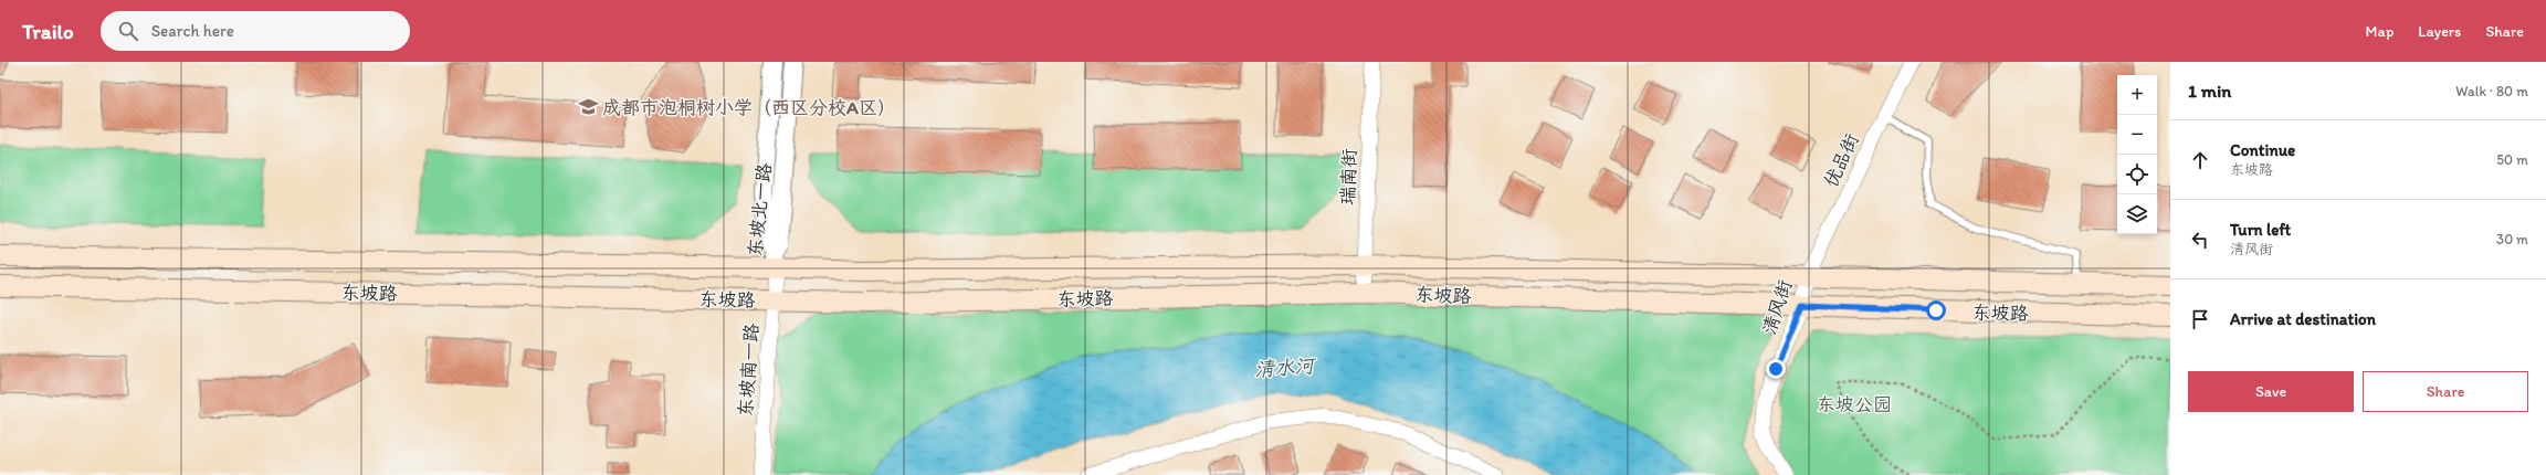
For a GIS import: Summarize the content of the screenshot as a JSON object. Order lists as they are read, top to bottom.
{
  "streets": {
    "main road": ["东坡路"],
    "street": [
      "优品街",
      "瑞南街",
      "东坡北一路",
      "清风街",
      "东坡南一路"
    ]
  },
  "crossings": [
    ["优品街", "东坡路"],
    ["优品街", "清风街"],
    ["瑞南街", "东坡路"],
    ["东坡北一路", "东坡路"],
    ["东坡北一路", "东坡南一路"],
    ["东坡路", "清风街"],
    ["东坡路", "东坡南一路"]
  ],
  "water": ["清水河"],
  "parks": ["东坡公园"],
  "places": {
    "school or university": ["成都市泡桐树小学（西区分校A区）"]
  },
  "page": {
    "header": "Trailo",
    "search": "Search here",
    "nav": ["Map", "Layers", "Share"],
    "heading": ["1 min", "Walk · 80 m"],
    "map_buttons": ["+", "−"],
    "list": [
      ["Continue", "东坡路", "50 m"],
      ["Turn left", "清风街", "30 m"],
      "Arrive at destination"
    ],
    "buttons": ["Save", "Share"]
  }
}
